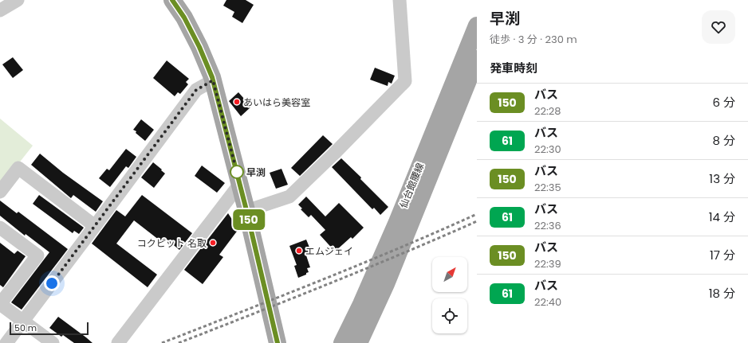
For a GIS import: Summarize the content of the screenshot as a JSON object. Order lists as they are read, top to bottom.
{
  "streets": {
    "main road": ["仙台館腰線"]
  },
  "places": [
    "あいはら美容室",
    "早渕",
    "コクピット 名取",
    "エムジェイ"
  ],
  "lines": ["bus line 150"],
  "scale_bar": "50 m",
  "north": "top right",
  "page": {
    "on_map": "150",
    "heading": [
      ["早渕", "徒歩 · 3 分 · 230 m"],
      "発車時刻"
    ],
    "list": [
      {
        "mark": "150",
        "name": "バス",
        "note": "22:28",
        "value": "6 分"
      },
      {
        "mark": "61",
        "name": "バス",
        "note": "22:30",
        "value": "8 分"
      },
      {
        "mark": "150",
        "name": "バス",
        "note": "22:35",
        "value": "13 分"
      },
      {
        "mark": "61",
        "name": "バス",
        "note": "22:36",
        "value": "14 分"
      },
      {
        "mark": "150",
        "name": "バス",
        "note": "22:39",
        "value": "17 分"
      },
      {
        "mark": "61",
        "name": "バス",
        "note": "22:40",
        "value": "18 分"
      }
    ],
    "scale": "50 m"
  }
}
